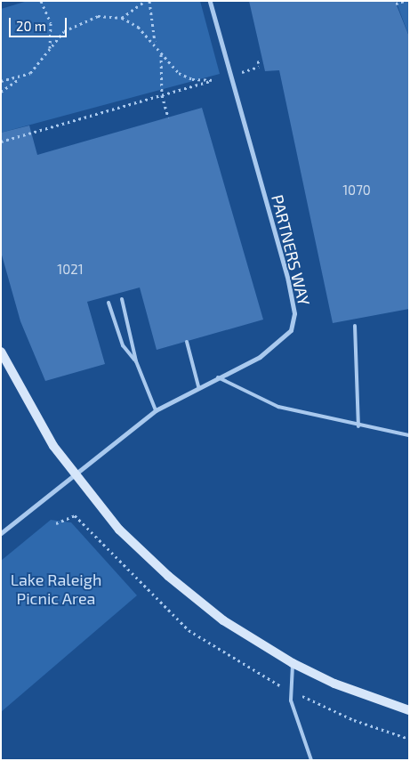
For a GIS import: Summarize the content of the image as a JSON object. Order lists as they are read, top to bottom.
{
  "streets": {
    "street": ["PARTNERS WAY"]
  },
  "parks": ["Lake Raleigh Picnic Area"],
  "house_numbers": ["1070", "1021"],
  "scale_bar": "20 m"
}
